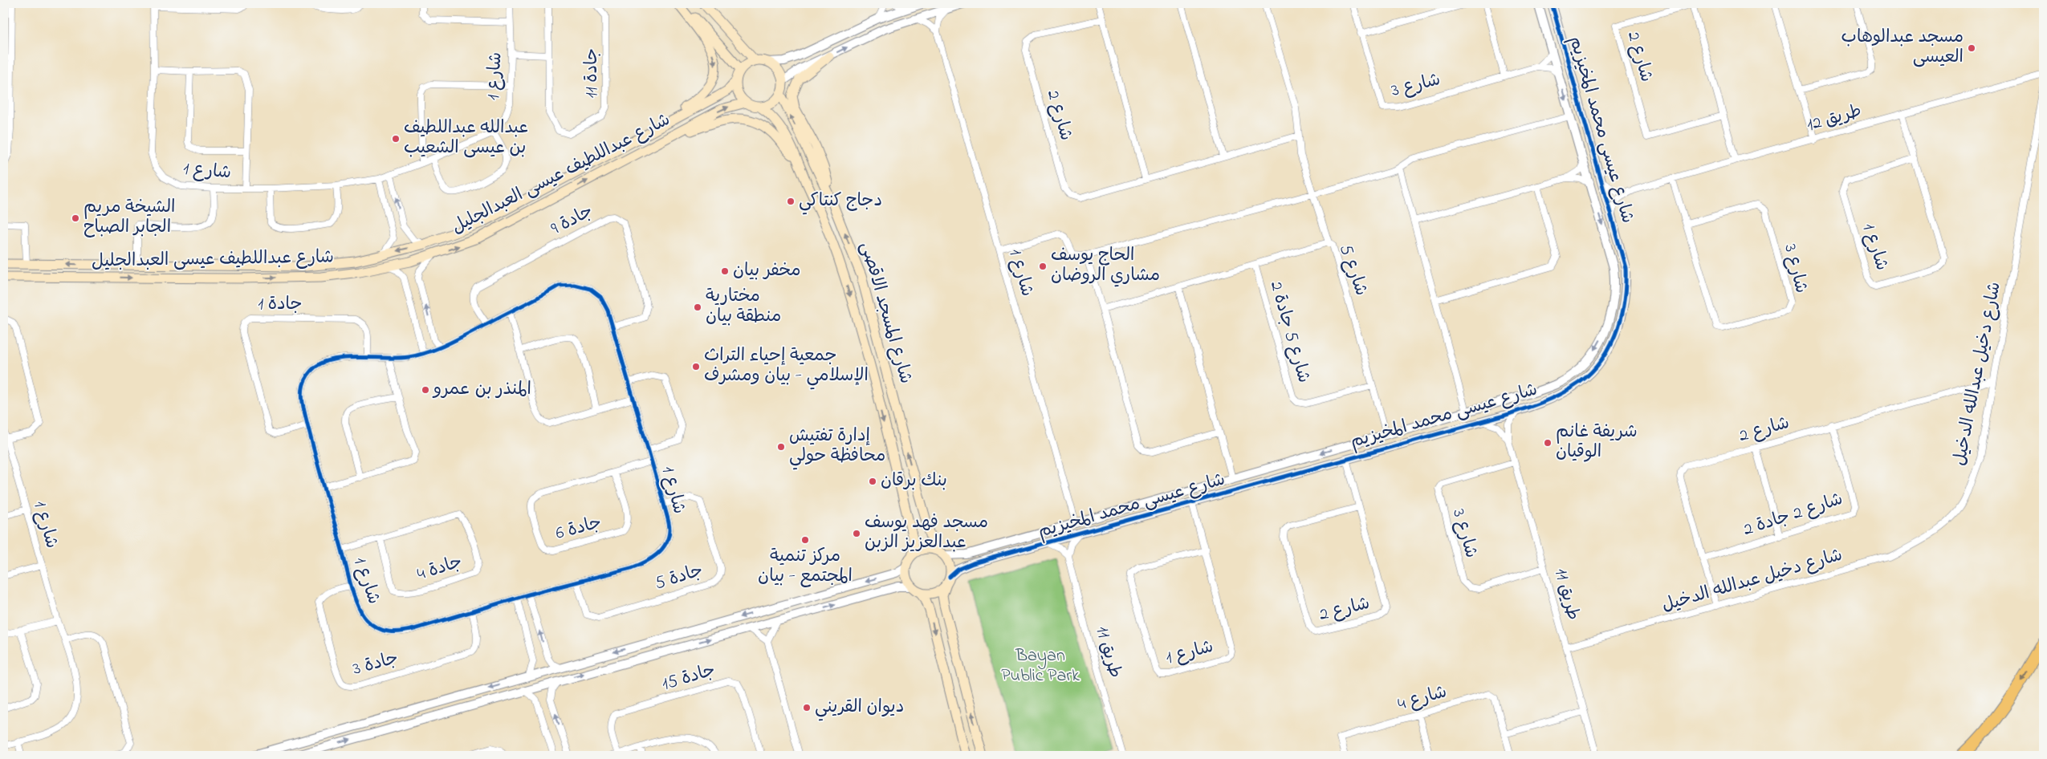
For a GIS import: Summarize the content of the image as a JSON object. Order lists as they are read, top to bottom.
{
  "streets": {
    "main road": ["شارع عبداللطيف عيسى العبدالجليل", "شارع المسجد الاقصى"],
    "street": [
      "شارع 2",
      "جادة 11",
      "شارع 1",
      "شارع 3",
      "طريق 12",
      "شارع عيسى محمد المخيزيم",
      "جادة 9",
      "شارع 5",
      "جادة 1",
      "شارع 5 جادة 2",
      "شارع دخيل عبدالله الدخيل",
      "شارع 2 جادة 2",
      "جادة 6",
      "جادة 4",
      "جادة 5",
      "طريق 11",
      "جادة 3",
      "جادة 15",
      "شارع 4"
    ]
  },
  "crossings": [
    ["شارع 2", "طريق 12"],
    ["شارع 2", "شارع عيسى محمد المخيزيم"],
    ["شارع 2", "شارع دخيل عبدالله الدخيل"],
    ["شارع 2", "شارع 2 جادة 2"],
    ["شارع 1", "طريق 12"],
    ["شارع 1", "شارع عيسى محمد المخيزيم"],
    ["شارع 1", "جادة 9"],
    ["شارع 1", "جادة 1"],
    ["شارع 1", "جادة 6"],
    ["شارع 1", "جادة 4"],
    ["شارع 1", "جادة 5"],
    ["شارع 1", "جادة 3"],
    ["شارع 3", "طريق 12"],
    ["شارع 3", "شارع عيسى محمد المخيزيم"],
    ["شارع 3", "طريق 11"],
    ["طريق 12", "شارع عيسى محمد المخيزيم"],
    ["شارع عيسى محمد المخيزيم", "شارع 5"],
    ["شارع عيسى محمد المخيزيم", "شارع المسجد الاقصى"],
    ["شارع عيسى محمد المخيزيم", "طريق 11"],
    ["شارع عبداللطيف عيسى العبدالجليل", "شارع المسجد الاقصى"],
    ["شارع 5", "شارع 5 جادة 2"],
    ["شارع دخيل عبدالله الدخيل", "طريق 11"]
  ],
  "parks": ["Bayan Public Park"],
  "places": [
    "مسجد عبدالوهاب العيسى",
    "عبدالله عبداللطيف بن عيسى الشعيب",
    "دجاج كنتاكي",
    "الشيخة مريم الجابر الصباح",
    "الحاج يوسف مشاري الروضان",
    "مخفر بيان",
    "مختارية منطقة بيان",
    "جمعية إحياء التراث الإسلامي - بيان ومشرف",
    "المنذر بن عمرو",
    "شريفة غانم الوقيان",
    "إدارة تفتيش محافظة حولي",
    "بنك برقان",
    "مسجد فهد يوسف عبدالعزيز الزبن",
    "مركز تنمية المجتمع - بيان",
    "ديوان القريني"
  ]
}
